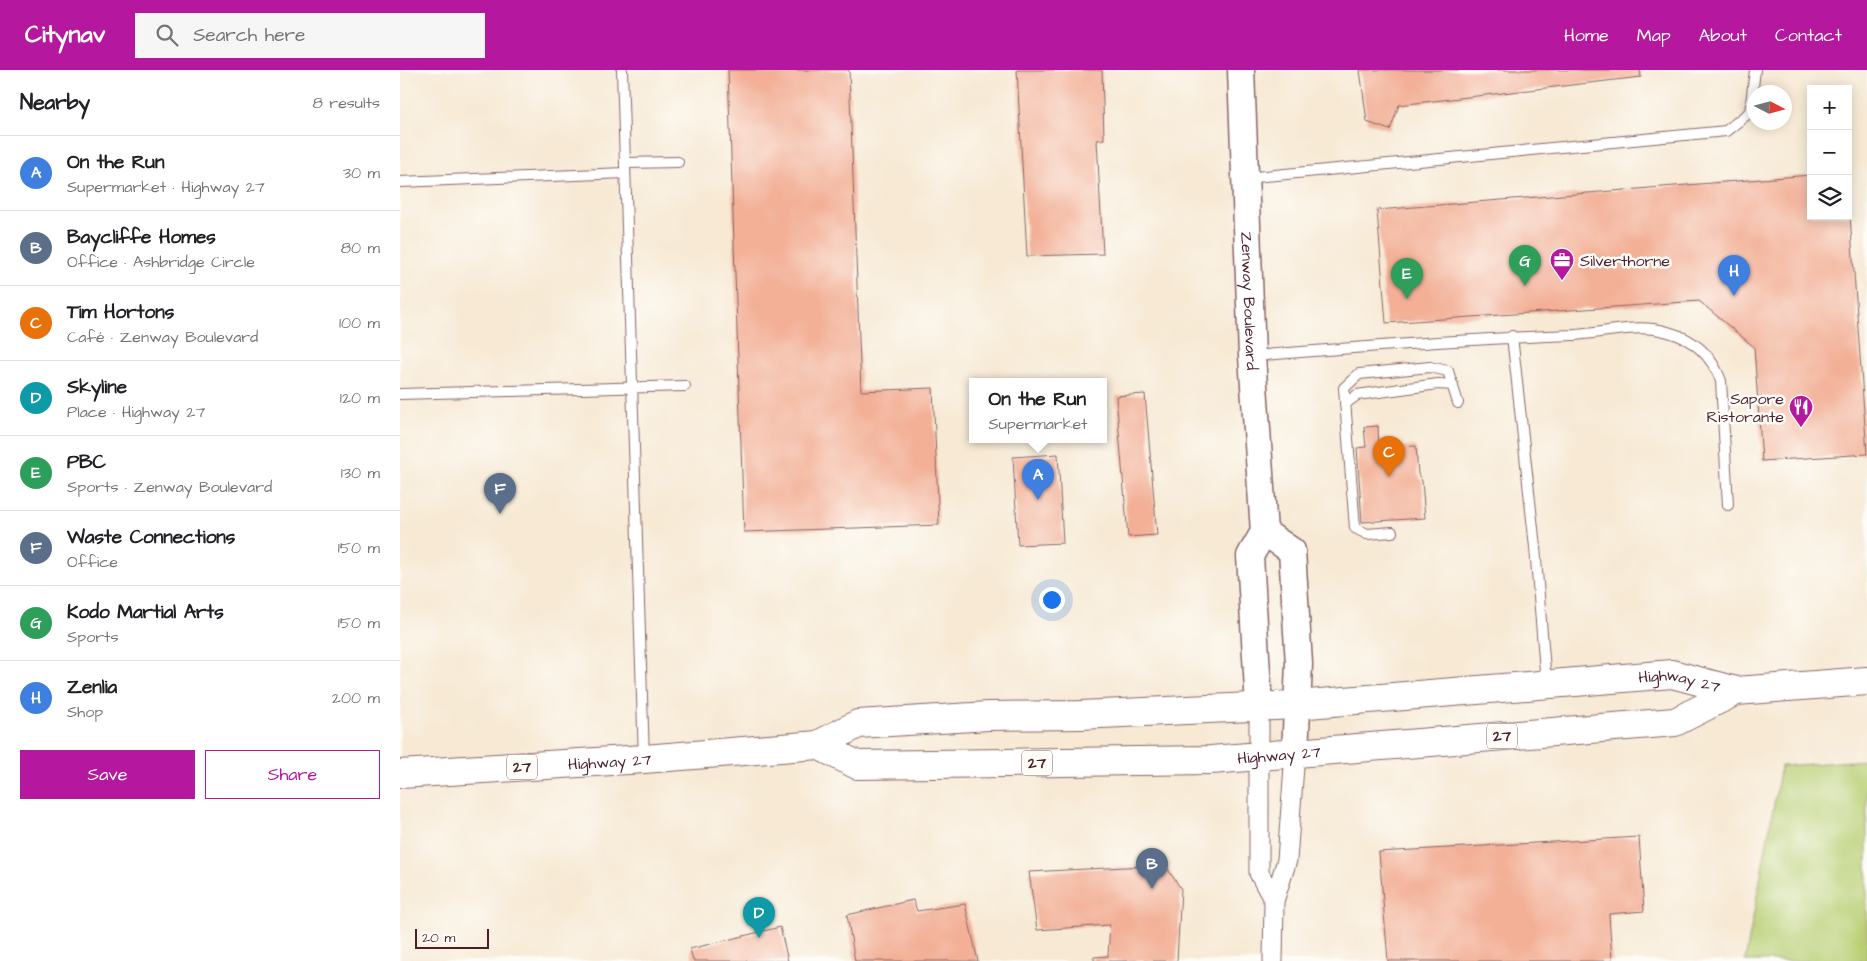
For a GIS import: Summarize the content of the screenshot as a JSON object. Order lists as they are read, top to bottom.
{
  "streets": {
    "main road": ["Highway 27", "27"],
    "street": ["Zenway Boulevard"]
  },
  "places": {
    "office": ["Silverthorne"],
    "restaurant": ["Sapore Ristorante"]
  },
  "scale_bar": "20 m",
  "north": "right",
  "page": {
    "header": "Citynav",
    "search": "Search here",
    "nav": [
      "Home",
      "Map",
      "About",
      "Contact"
    ],
    "heading": ["Nearby", "8 results"],
    "map_buttons": ["+", "−"],
    "list": [
      {
        "mark": "A",
        "name": "On the Run",
        "note": "Supermarket · Highway 27",
        "value": "30 m"
      },
      {
        "mark": "B",
        "name": "Baycliffe Homes",
        "note": "Office · Ashbridge Circle",
        "value": "80 m"
      },
      {
        "mark": "C",
        "name": "Tim Hortons",
        "note": "Café · Zenway Boulevard",
        "value": "100 m"
      },
      {
        "mark": "D",
        "name": "Skyline",
        "note": "Place · Highway 27",
        "value": "120 m"
      },
      {
        "mark": "E",
        "name": "PBC",
        "note": "Sports · Zenway Boulevard",
        "value": "130 m"
      },
      {
        "mark": "F",
        "name": "Waste Connections",
        "note": "Office",
        "value": "150 m"
      },
      {
        "mark": "G",
        "name": "Kodo Martial Arts",
        "note": "Sports",
        "value": "150 m"
      },
      {
        "mark": "H",
        "name": "Zenlia",
        "note": "Shop",
        "value": "200 m"
      }
    ],
    "pins": [
      "G",
      "H",
      "E",
      "C",
      "A",
      "F",
      "B",
      "D"
    ],
    "popup": ["On the Run", "Supermarket"],
    "buttons": ["Save", "Share"],
    "scale": "20 m"
  }
}
